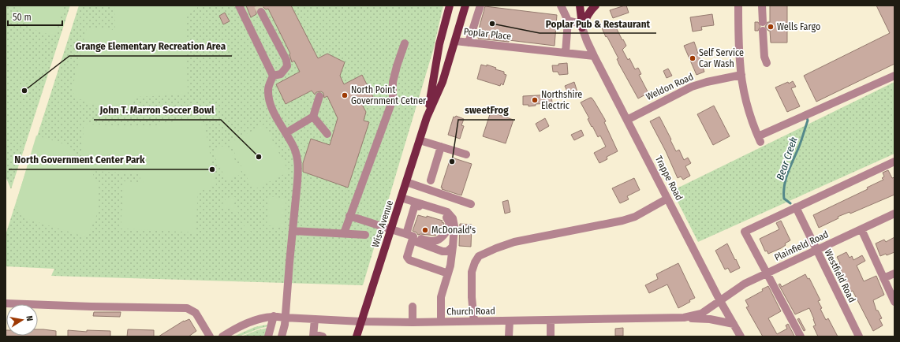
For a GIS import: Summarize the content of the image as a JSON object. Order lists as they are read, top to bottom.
{
  "streets": {
    "main road": ["Wise Avenue"],
    "street": [
      "Poplar Place",
      "Weldon Road",
      "Trappe Road",
      "Plainfield Road",
      "Westfield Road",
      "Church Road"
    ]
  },
  "crossings": [
    ["Poplar Place", "Trappe Road"],
    ["Poplar Place", "Wise Avenue"],
    ["Weldon Road", "Trappe Road"],
    ["Trappe Road", "Plainfield Road"],
    ["Trappe Road", "Church Road"],
    ["Wise Avenue", "Church Road"],
    ["Plainfield Road", "Westfield Road"],
    ["Plainfield Road", "Church Road"]
  ],
  "water": ["Bear Creek"],
  "places": [
    "Poplar Pub & Restaurant",
    "Wells Fargo",
    "Self Service Car Wash",
    "Grange Elementary Recreation Area",
    "North Point Government Cetner",
    "Northshire Electric",
    "John T. Marron Soccer Bowl",
    "sweetFrog",
    "North Government Center Park",
    "McDonald's"
  ],
  "scale_bar": "50 m",
  "north": "right"
}
